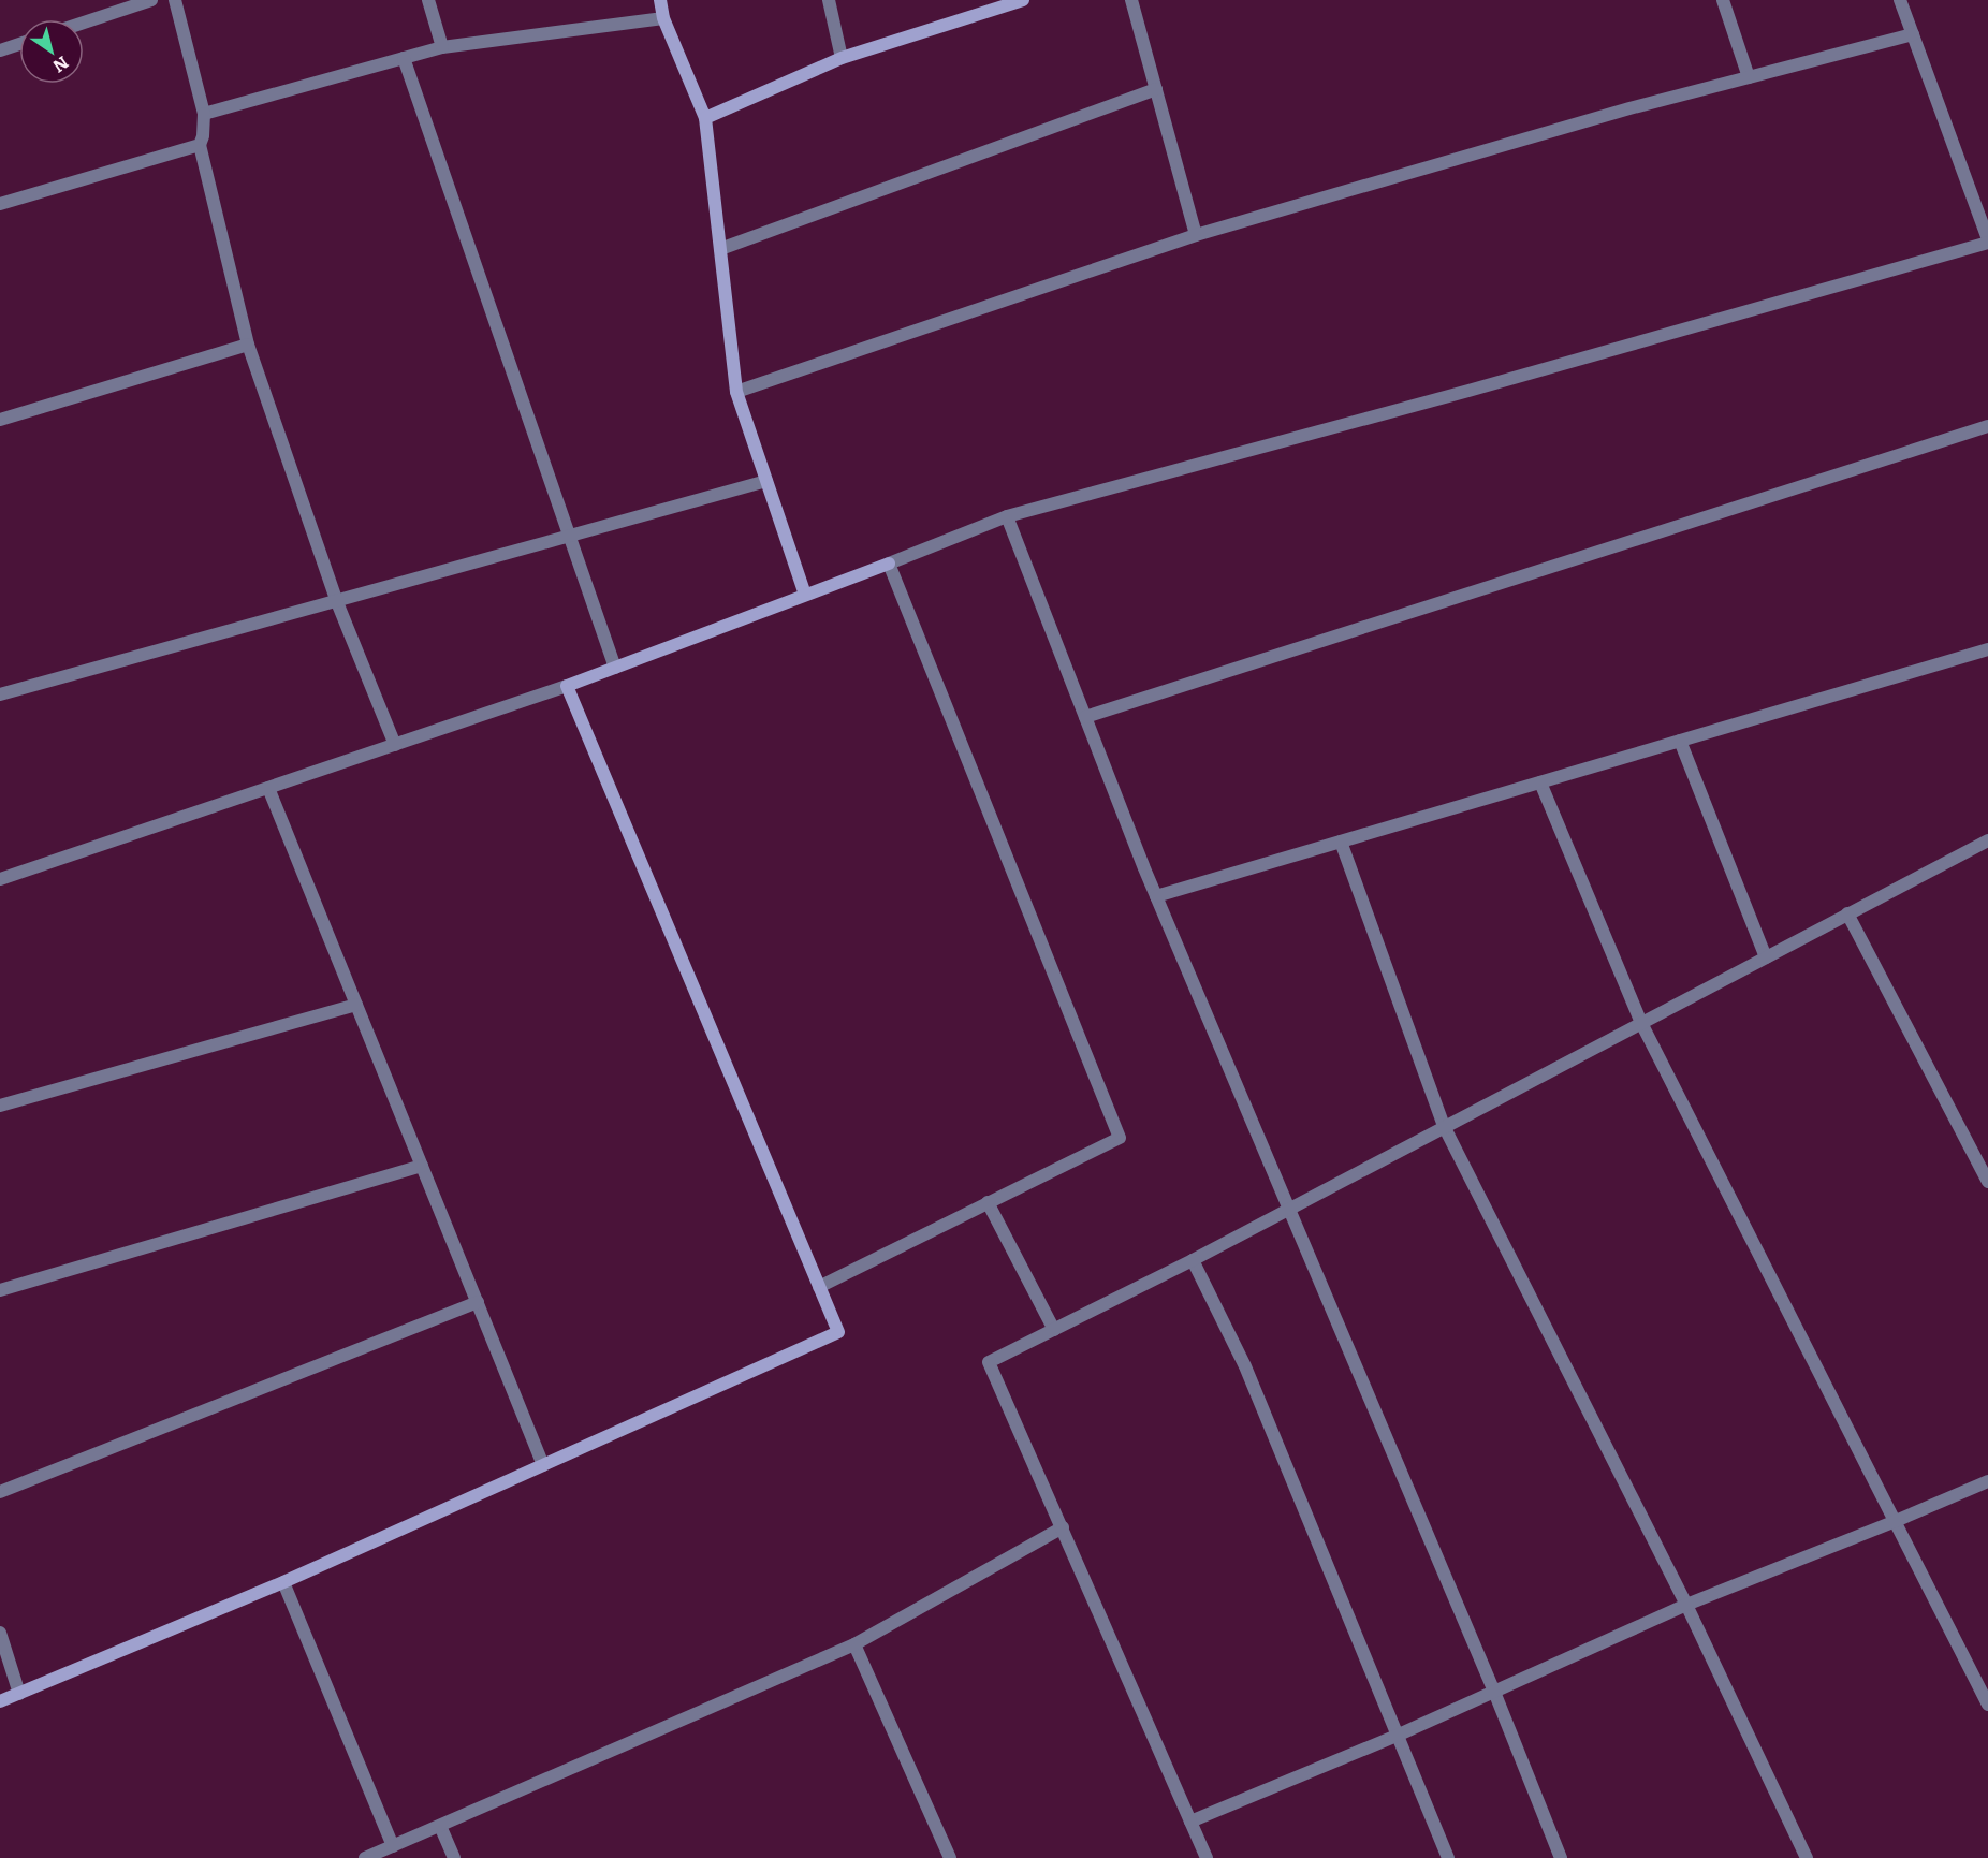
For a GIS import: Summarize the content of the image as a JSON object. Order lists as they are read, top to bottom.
{
  "north": "bottom right"
}
